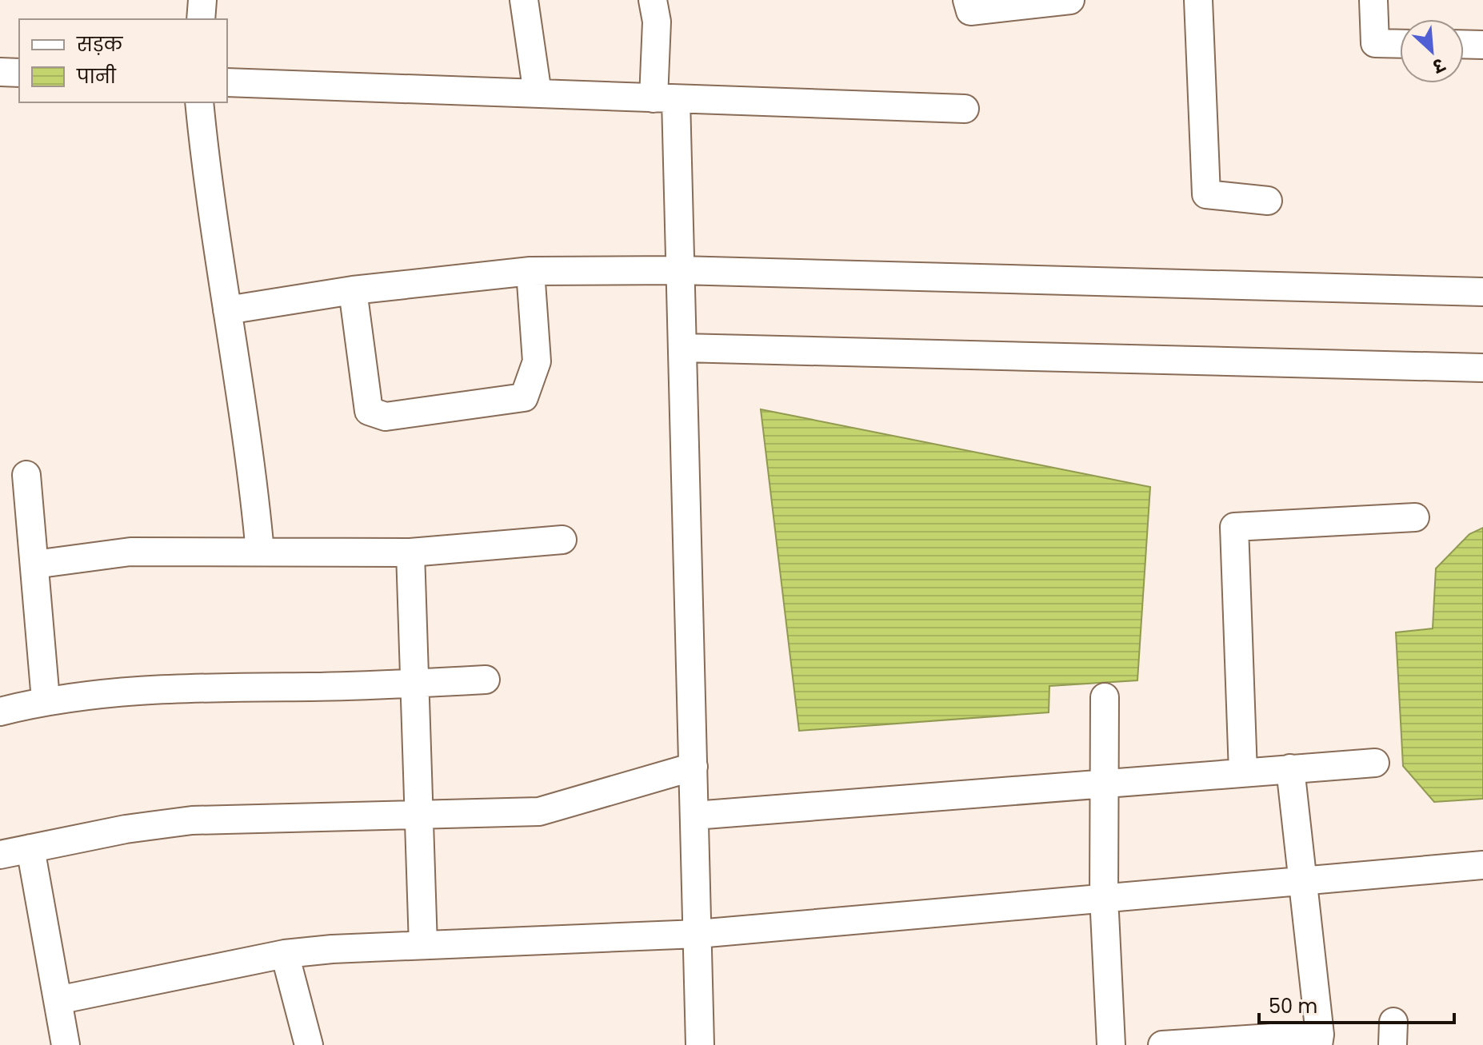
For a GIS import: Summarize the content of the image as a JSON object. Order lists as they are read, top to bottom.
{
  "legend": ["सड़क", "पानी"],
  "scale_bar": "50 m",
  "north": "bottom right"
}
